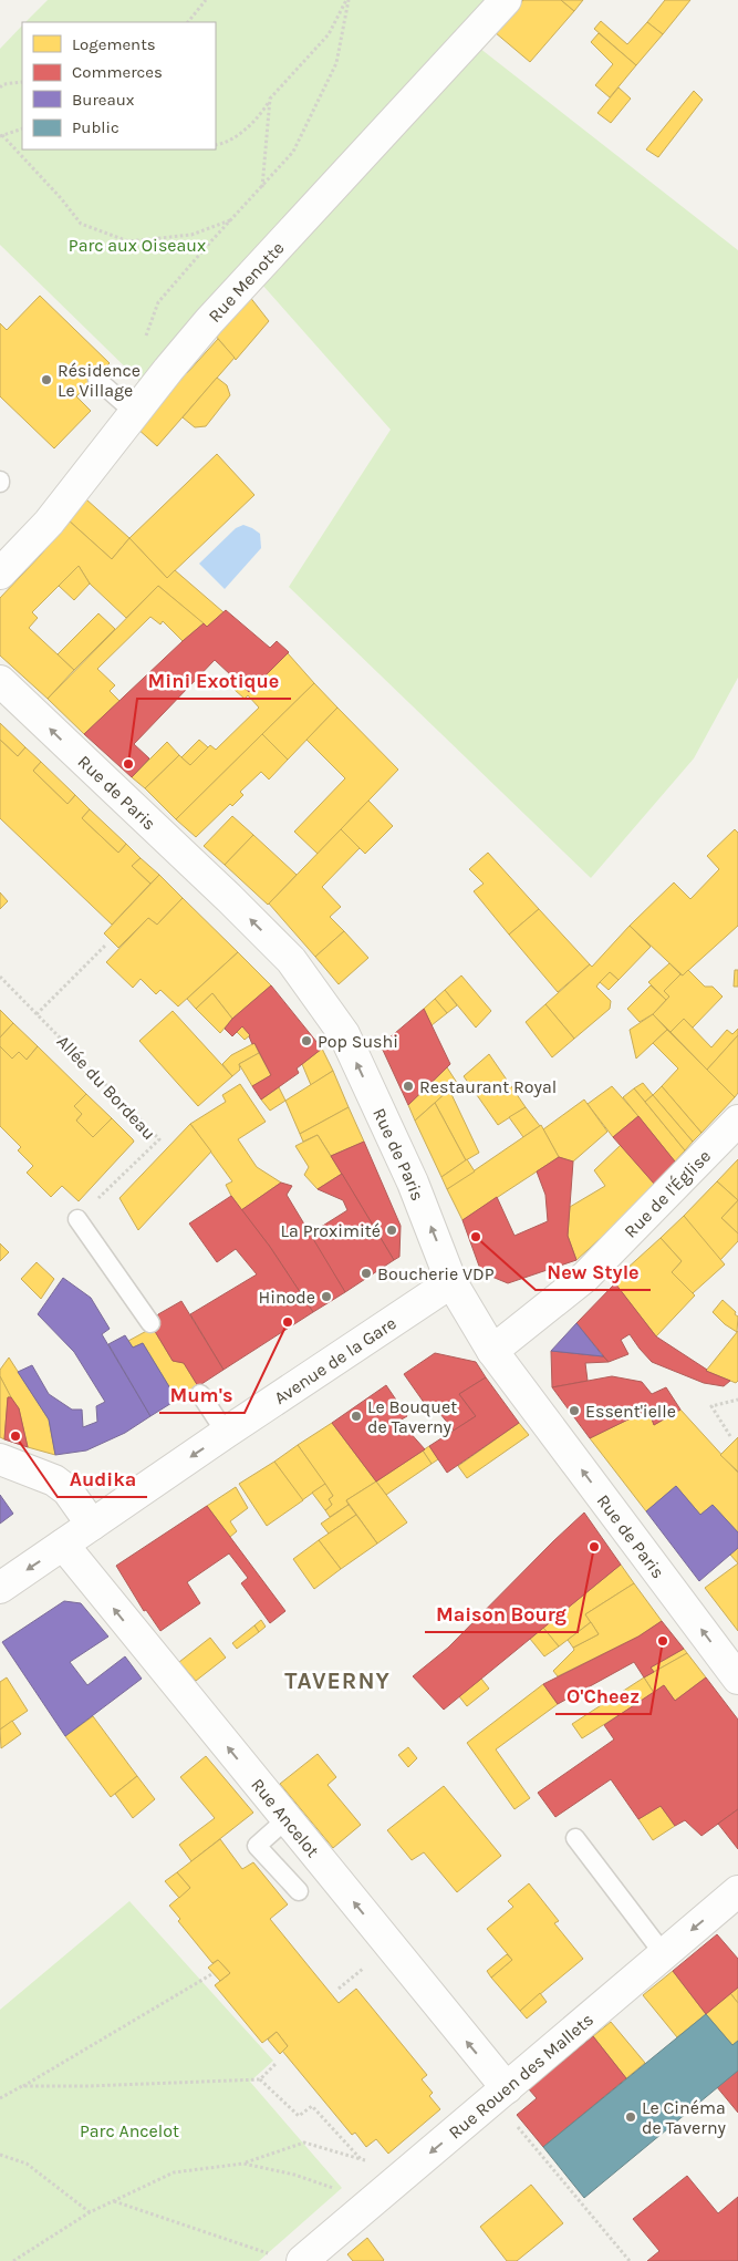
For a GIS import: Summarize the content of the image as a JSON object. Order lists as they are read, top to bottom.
{
  "streets": {
    "street": [
      "Rue Menotte",
      "Rue de Paris",
      "Rue de l'Église",
      "Avenue de la Gare",
      "Rue Ancelot",
      "Rue Rouen des Mallets"
    ],
    "path": ["Allée du Bordeau"]
  },
  "crossings": [
    ["Rue de Paris", "Rue de l'Église"],
    ["Rue de Paris", "Avenue de la Gare"],
    ["Avenue de la Gare", "Rue Ancelot"],
    ["Rue Ancelot", "Rue Rouen des Mallets"]
  ],
  "one_way": [
    "Rue de Paris",
    "Avenue de la Gare",
    "Rue Ancelot",
    "Rue Rouen des Mallets"
  ],
  "districts": ["TAVERNY"],
  "parks": ["Parc aux Oiseaux", "Parc Ancelot"],
  "places": [
    "Résidence Le Village",
    "Mini Exotique",
    "Pop Sushi",
    "Restaurant Royal",
    "La Proximité",
    "New Style",
    "Boucherie VDP",
    "Hinode",
    "Mum's",
    "Essent'ielle",
    "Le Bouquet de Taverny",
    "Audika",
    "Maison Bourg",
    "O'Cheez",
    "Le Cinéma de Taverny"
  ],
  "legend": [
    "Logements",
    "Commerces",
    "Bureaux",
    "Public"
  ]
}
